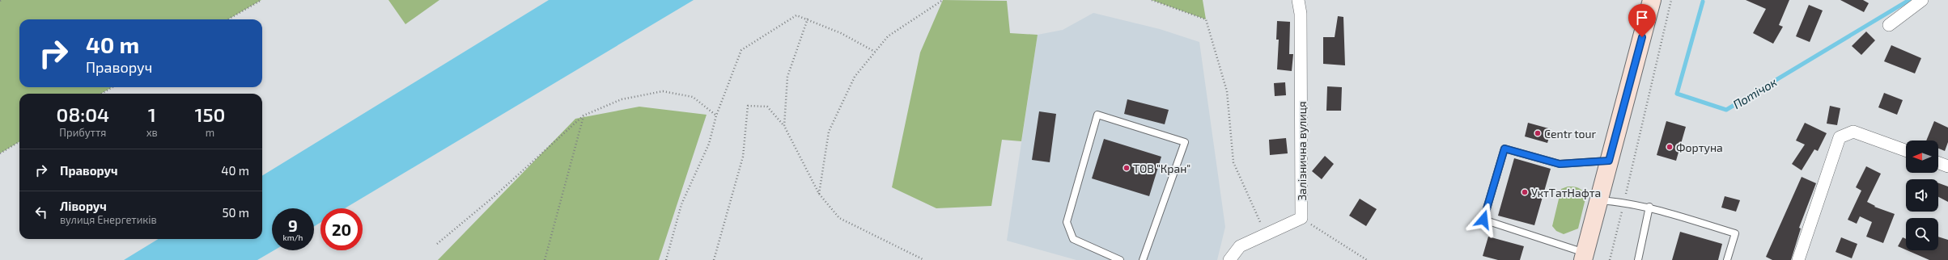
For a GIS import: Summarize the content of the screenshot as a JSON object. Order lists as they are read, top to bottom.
{
  "streets": {
    "street": ["Залізнична вулиця"]
  },
  "water": ["Потічок"],
  "places": [
    "Centr tour",
    "Фортуна",
    "ТОВ \"Кран\"",
    "УктТатНафта"
  ],
  "north": "left",
  "page": {
    "turn": ["40 m", "Праворуч"],
    "eta": [
      "08:04",
      "Прибуття",
      "1",
      "хв",
      "150",
      "m"
    ],
    "list": [
      {
        "name": "Праворуч",
        "value": "40 m"
      },
      {
        "name": "Ліворуч",
        "note": "вулиця Енергетиків",
        "value": "50 m"
      }
    ],
    "speed": "9 km/h",
    "limit": "20"
  }
}
